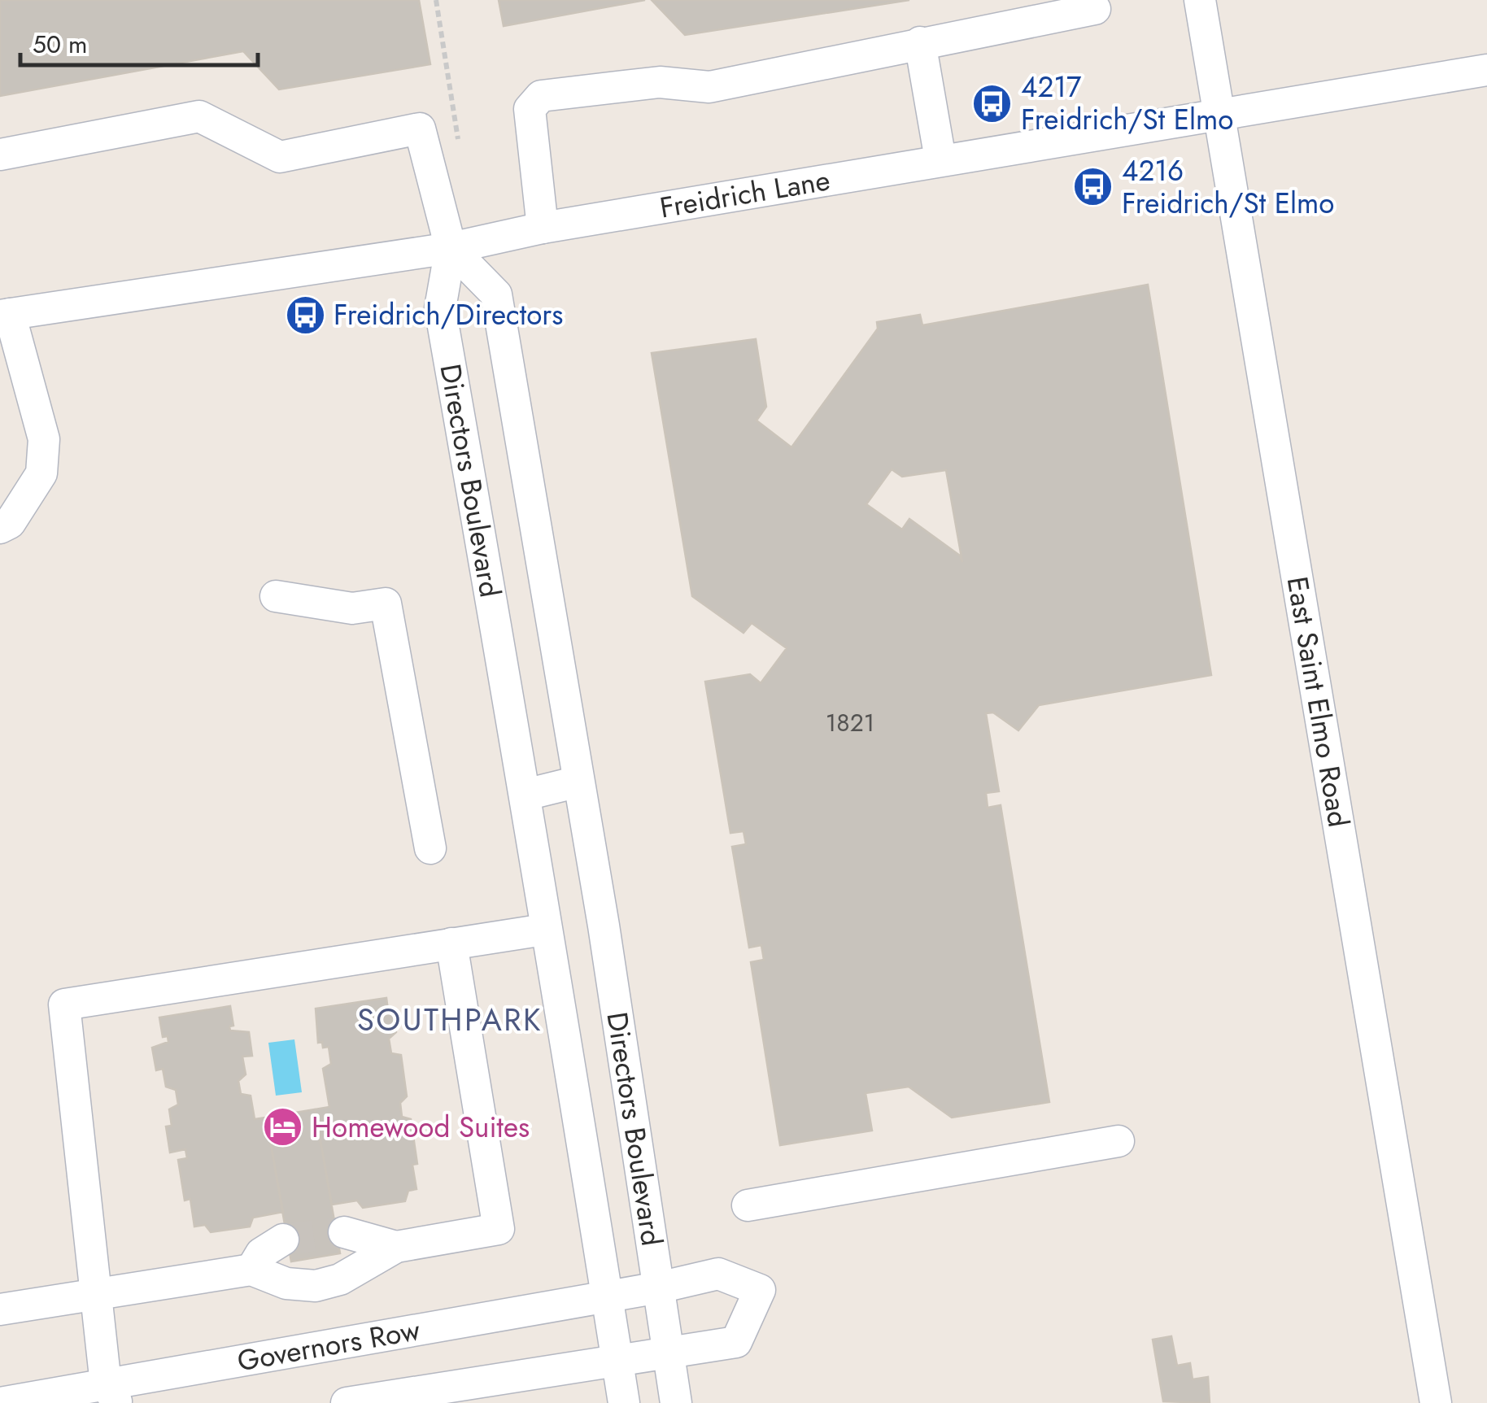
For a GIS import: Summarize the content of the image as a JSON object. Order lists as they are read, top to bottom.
{
  "streets": {
    "street": [
      "Freidrich Lane",
      "Directors Boulevard",
      "East Saint Elmo Road",
      "Governors Row"
    ]
  },
  "crossings": [
    ["Freidrich Lane", "Directors Boulevard"],
    ["Freidrich Lane", "East Saint Elmo Road"],
    ["Directors Boulevard", "Governors Row"]
  ],
  "districts": ["SOUTHPARK"],
  "places": {
    "bus stop": ["4217 Freidrich/St Elmo", "4216 Freidrich/St Elmo", "Freidrich/Directors"],
    "hotel": ["Homewood Suites"]
  },
  "house_numbers": ["1821"],
  "scale_bar": "50 m"
}
